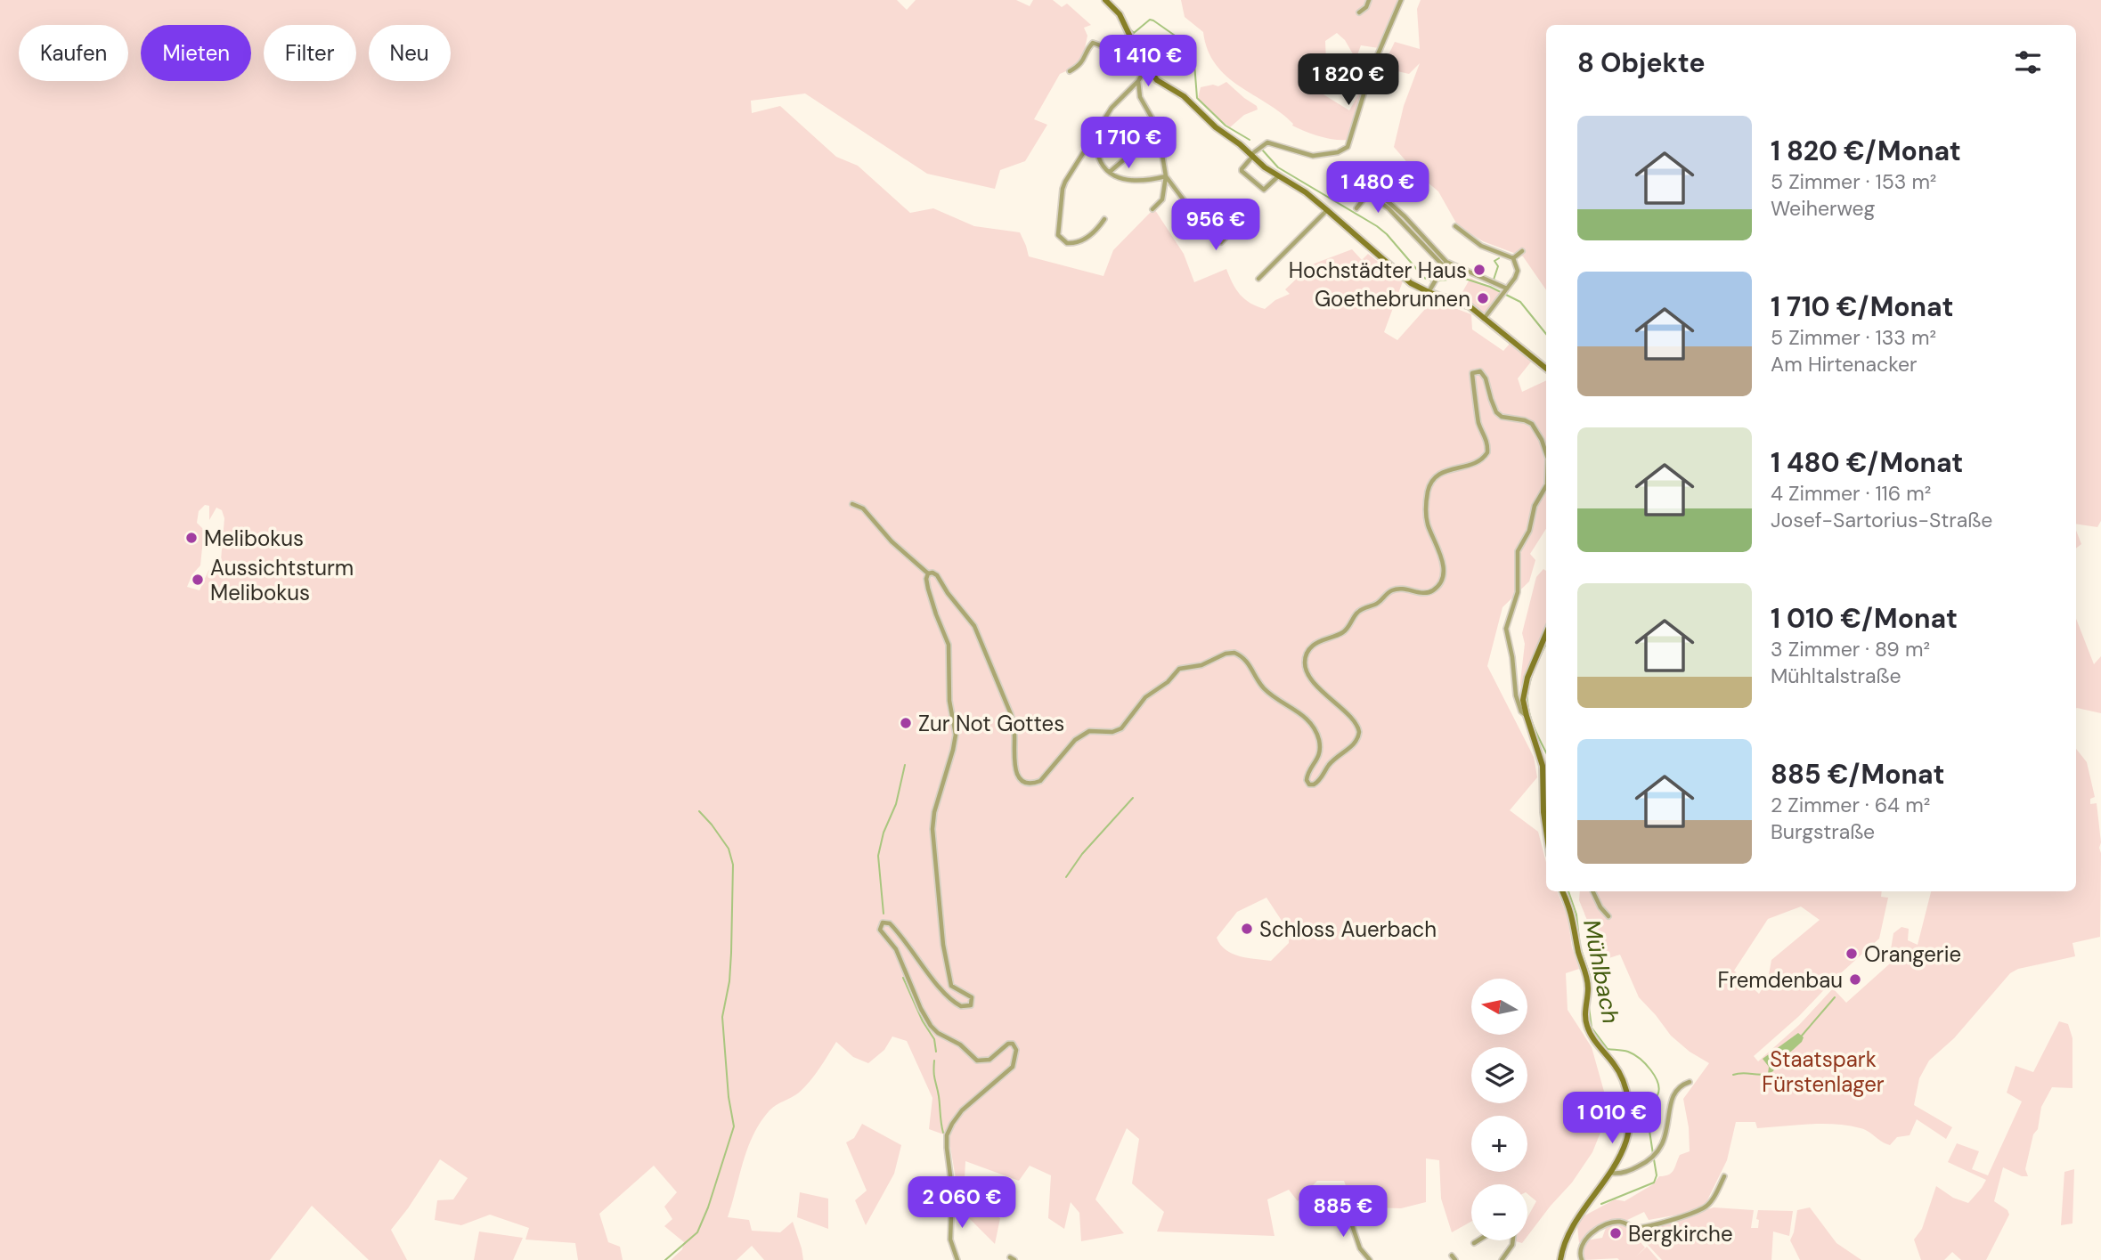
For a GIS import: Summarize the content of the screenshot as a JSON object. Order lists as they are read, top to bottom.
{
  "water": ["Mühlbach"],
  "parks": ["Staatspark Fürstenlager"],
  "places": [
    "Hochstädter Haus",
    "Goethebrunnen",
    "Melibokus",
    "Aussichtsturm Melibokus",
    "Zur Not Gottes",
    "Schloss Auerbach",
    "Orangerie",
    "Fremdenbau",
    "Bergkirche"
  ],
  "north": "left",
  "page": {
    "chip": [
      "Kaufen",
      "Mieten",
      "Filter",
      "Neu"
    ],
    "heading": "8 Objekte",
    "price": [
      "1 410 €",
      "1 820 €",
      "1 710 €",
      "1 480 €",
      "956 €",
      "1 010 €",
      "2 060 €",
      "885 €"
    ],
    "list": [
      {
        "name": "1 820 €/Monat",
        "note": "5 Zimmer · 153 m² · Weiherweg"
      },
      {
        "name": "1 710 €/Monat",
        "note": "5 Zimmer · 133 m² · Am Hirtenacker"
      },
      {
        "name": "1 480 €/Monat",
        "note": "4 Zimmer · 116 m² · Josef-Sartorius-Straße"
      },
      {
        "name": "1 010 €/Monat",
        "note": "3 Zimmer · 89 m² · Mühltalstraße"
      },
      {
        "name": "885 €/Monat",
        "note": "2 Zimmer · 64 m² · Burgstraße"
      }
    ],
    "map_buttons": ["+", "−"]
  }
}
